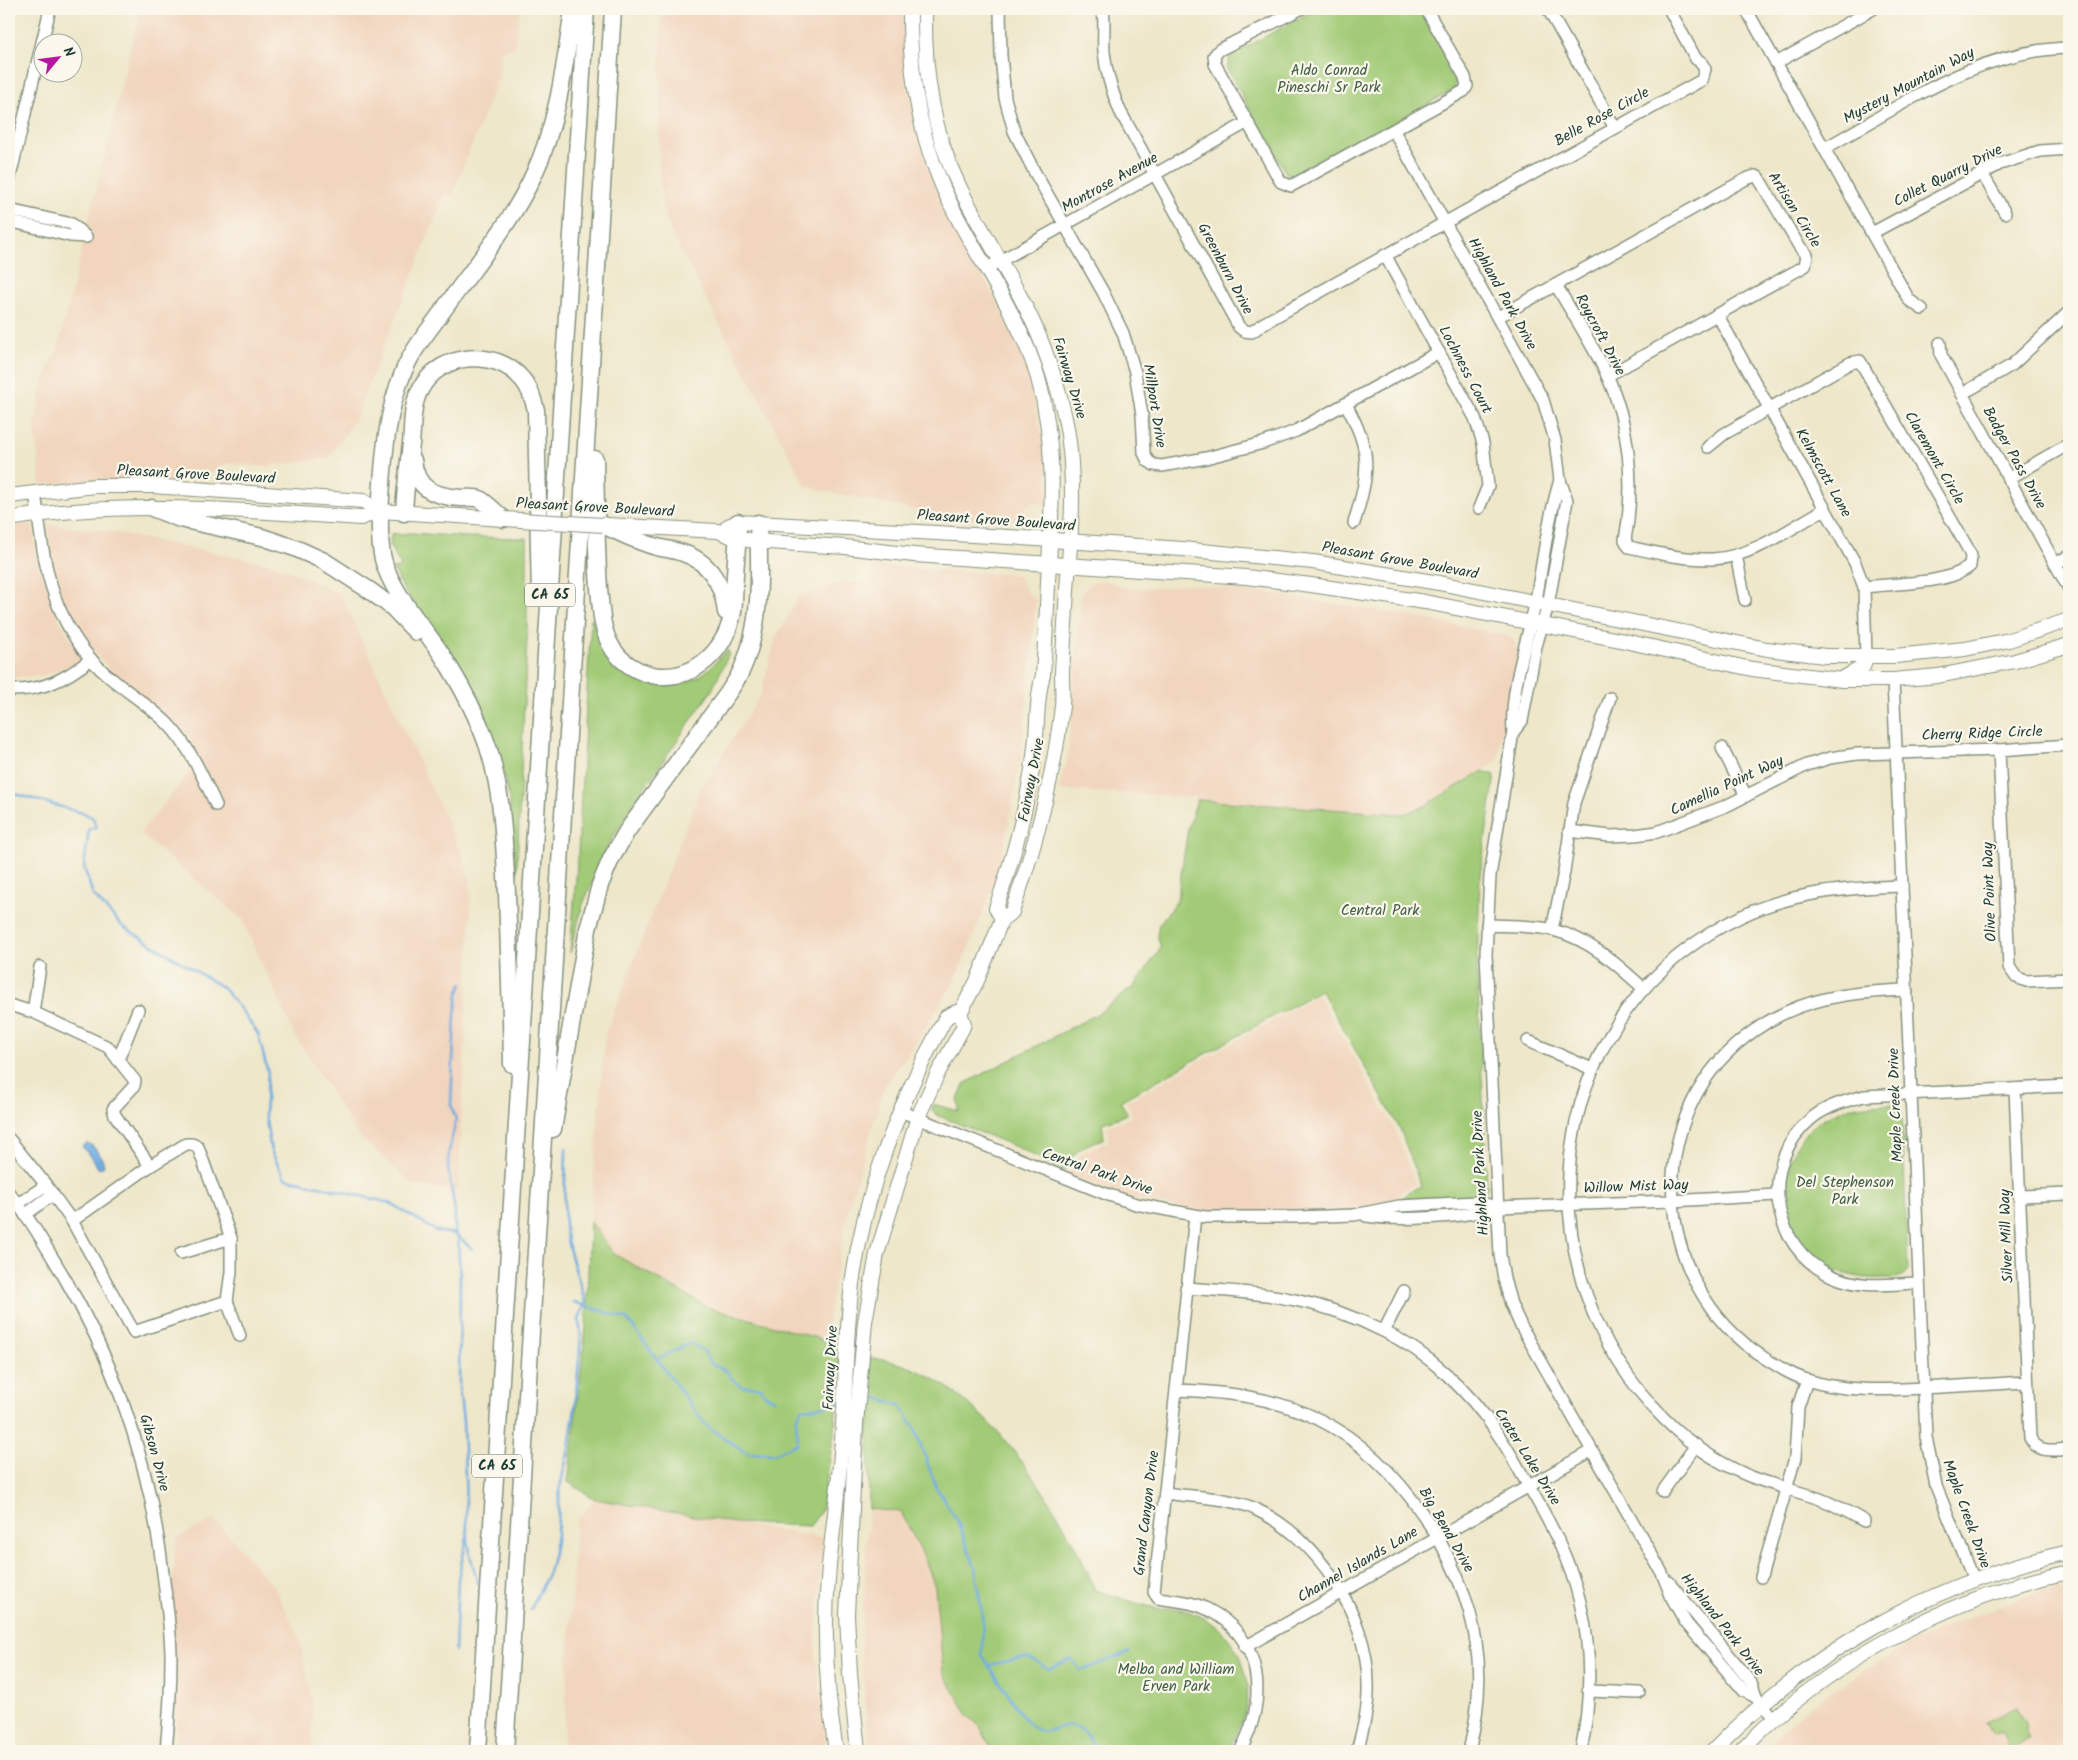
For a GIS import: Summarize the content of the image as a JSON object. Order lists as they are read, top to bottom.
{
  "streets": {
    "highway": ["CA 65"],
    "main road": ["Fairway Drive", "Pleasant Grove Boulevard"],
    "street": [
      "Mystery Mountain Way",
      "Belle Rose Circle",
      "Collet Quarry Drive",
      "Montrose Avenue",
      "Artisan Circle",
      "Greenburn Drive",
      "Highland Park Drive",
      "Roycroft Drive",
      "Lochness Court",
      "Millport Drive",
      "Claremont Circle",
      "Badger Pass Drive",
      "Kelmscott Lane",
      "Cherry Ridge Circle",
      "Camellia Point Way",
      "Olive Point Way",
      "Maple Creek Drive",
      "Central Park Drive",
      "Willow Mist Way",
      "Silver Mill Way",
      "Gibson Drive",
      "Crater Lake Drive",
      "Grand Canyon Drive",
      "Big Bend Drive",
      "Channel Islands Lane"
    ]
  },
  "crossings": [
    ["Belle Rose Circle", "Greenburn Drive"],
    ["Belle Rose Circle", "Highland Park Drive"],
    ["Montrose Avenue", "Greenburn Drive"],
    ["Montrose Avenue", "Fairway Drive"],
    ["Montrose Avenue", "Millport Drive"],
    ["Artisan Circle", "Highland Park Drive"],
    ["Artisan Circle", "Roycroft Drive"],
    ["Artisan Circle", "Kelmscott Lane"],
    ["Greenburn Drive", "Highland Park Drive"],
    ["Greenburn Drive", "Lochness Court"],
    ["Highland Park Drive", "Pleasant Grove Boulevard"],
    ["Highland Park Drive", "Central Park Drive"],
    ["Highland Park Drive", "Willow Mist Way"],
    ["Highland Park Drive", "Channel Islands Lane"],
    ["Roycroft Drive", "Kelmscott Lane"],
    ["Lochness Court", "Millport Drive"],
    ["Fairway Drive", "Pleasant Grove Boulevard"],
    ["Fairway Drive", "Central Park Drive"],
    ["Claremont Circle", "Kelmscott Lane"],
    ["Kelmscott Lane", "Pleasant Grove Boulevard"],
    ["Pleasant Grove Boulevard", "Maple Creek Drive"],
    ["Cherry Ridge Circle", "Camellia Point Way"],
    ["Cherry Ridge Circle", "Olive Point Way"],
    ["Cherry Ridge Circle", "Maple Creek Drive"],
    ["Camellia Point Way", "Maple Creek Drive"],
    ["Central Park Drive", "Willow Mist Way"],
    ["Central Park Drive", "Grand Canyon Drive"],
    ["Crater Lake Drive", "Grand Canyon Drive"],
    ["Crater Lake Drive", "Channel Islands Lane"],
    ["Grand Canyon Drive", "Big Bend Drive"],
    ["Grand Canyon Drive", "Channel Islands Lane"],
    ["Big Bend Drive", "Channel Islands Lane"]
  ],
  "parks": [
    "Aldo Conrad Pineschi Sr Park",
    "Central Park",
    "Del Stephenson Park",
    "Melba and William Erven Park"
  ],
  "north": "top right"
}
